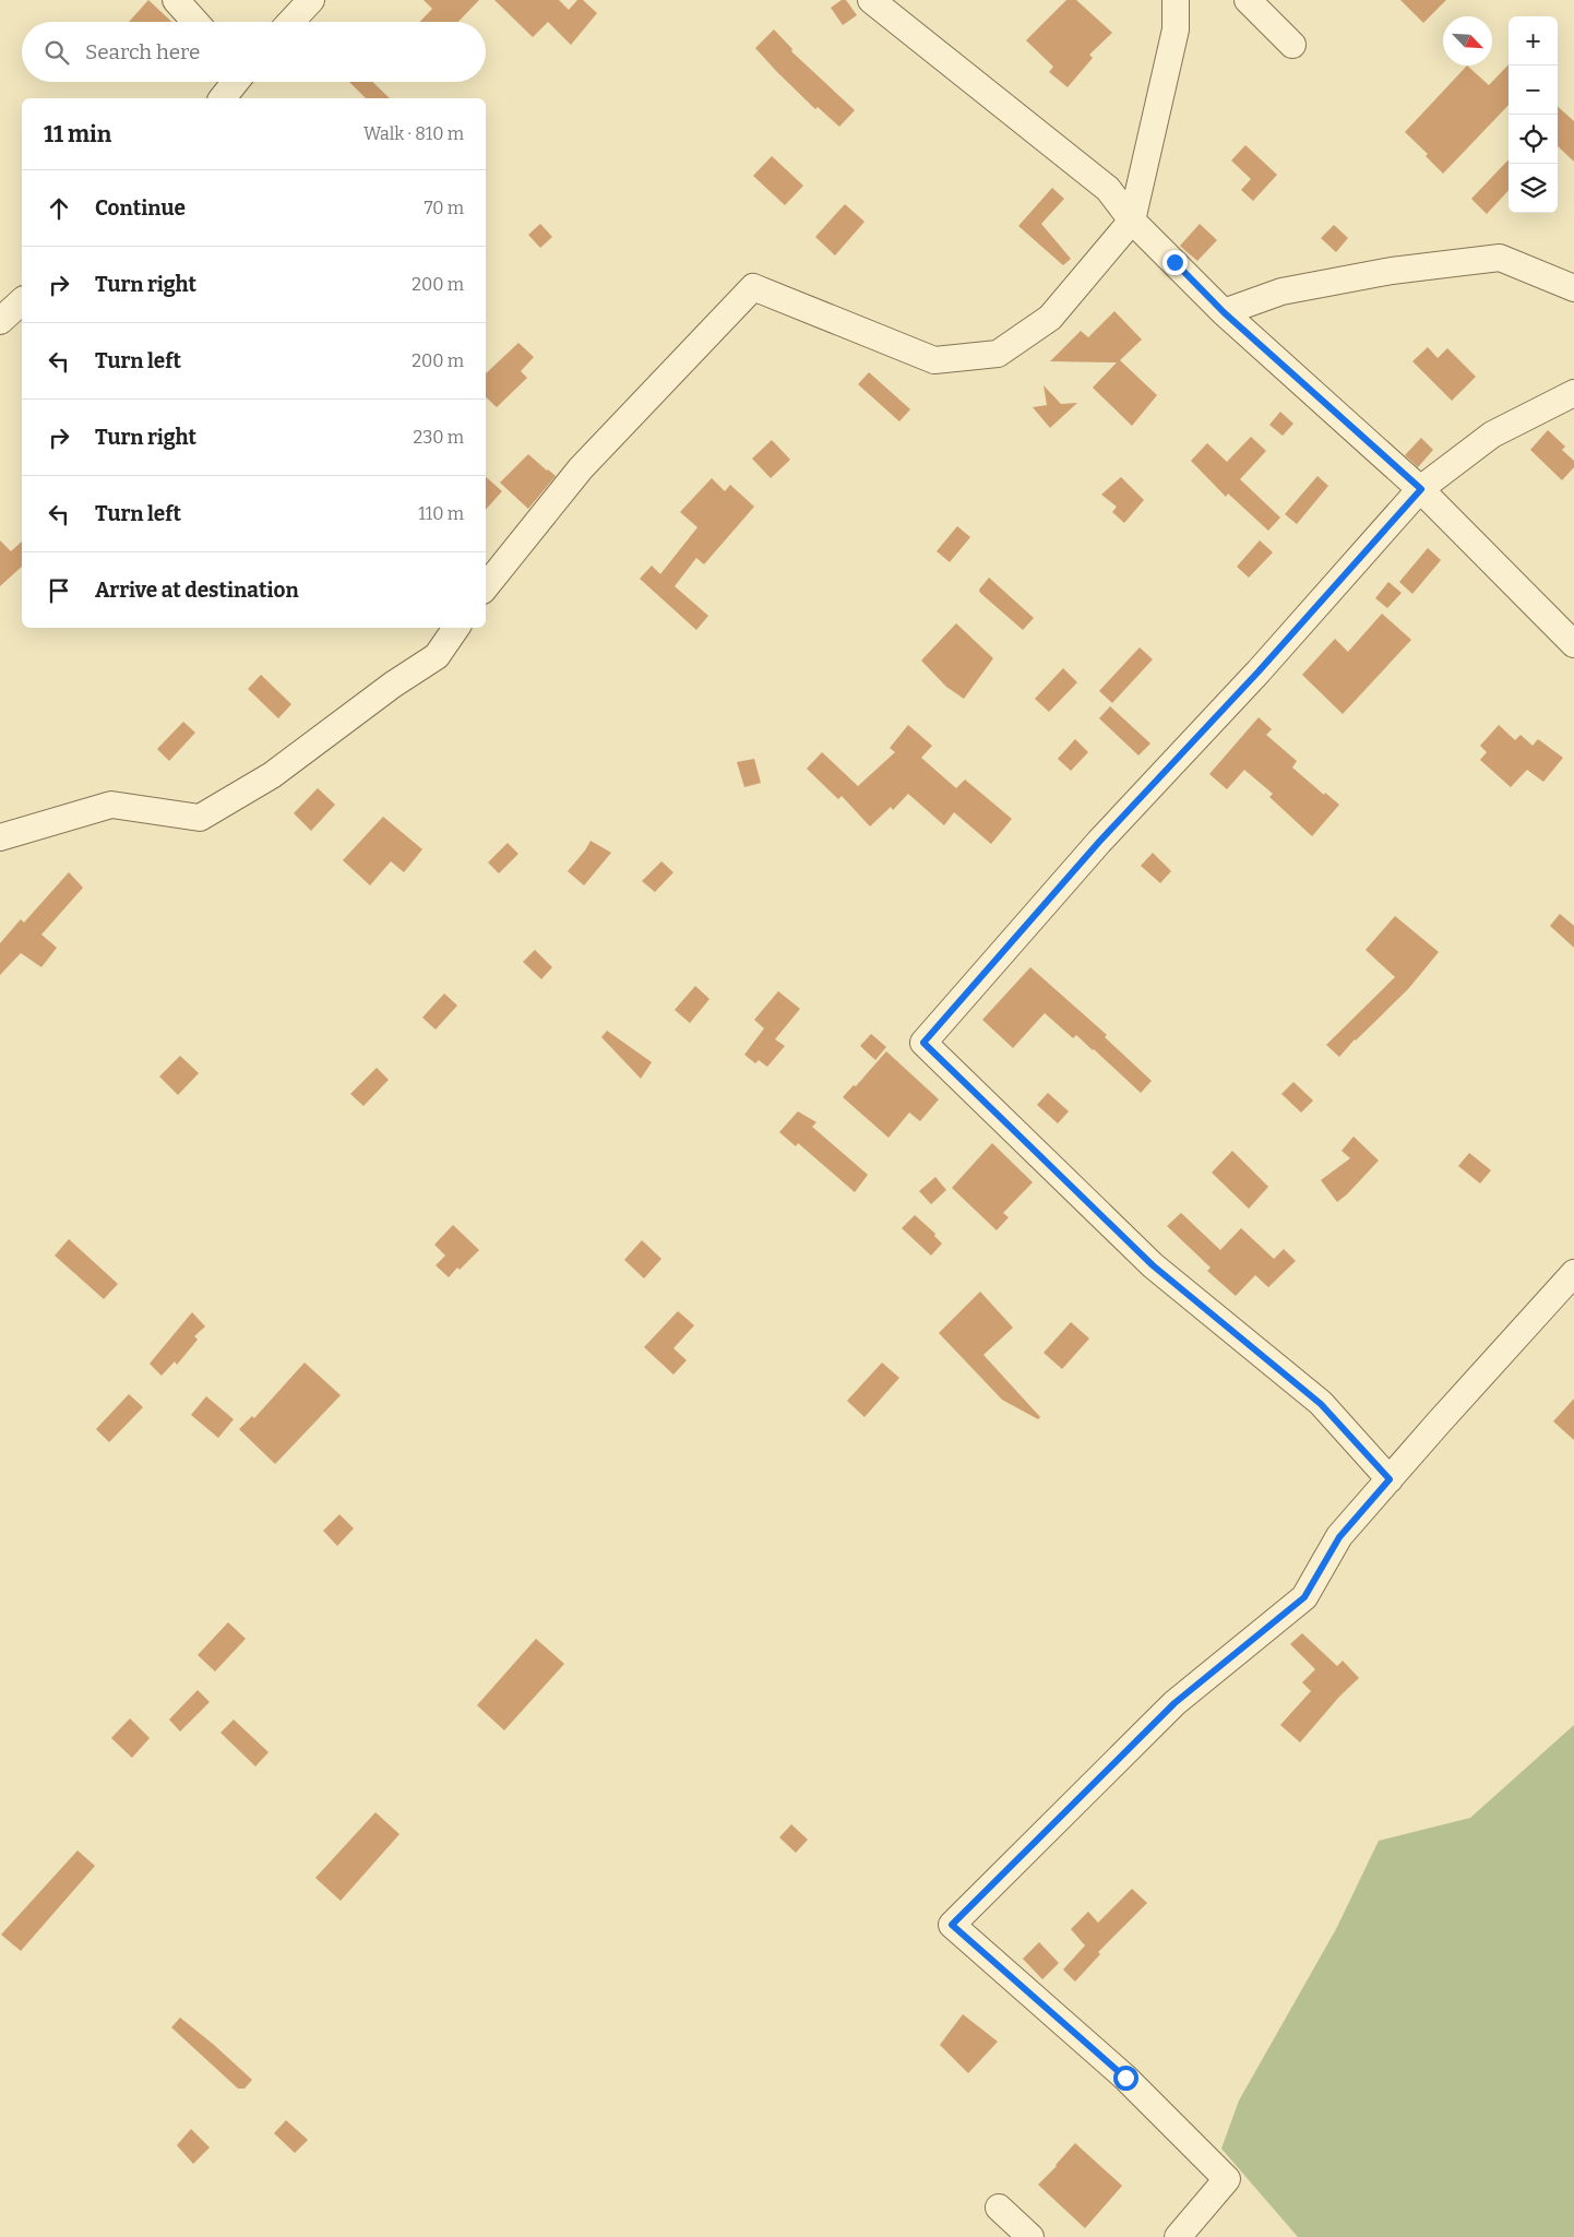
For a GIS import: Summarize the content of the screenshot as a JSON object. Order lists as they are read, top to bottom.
{
  "north": "bottom right",
  "page": {
    "map_buttons": ["+", "−"],
    "search": "Search here",
    "heading": ["11 min", "Walk · 810 m"],
    "list": [
      ["Continue", "70 m"],
      ["Turn right", "200 m"],
      ["Turn left", "200 m"],
      ["Turn right", "230 m"],
      ["Turn left", "110 m"],
      "Arrive at destination"
    ]
  }
}
